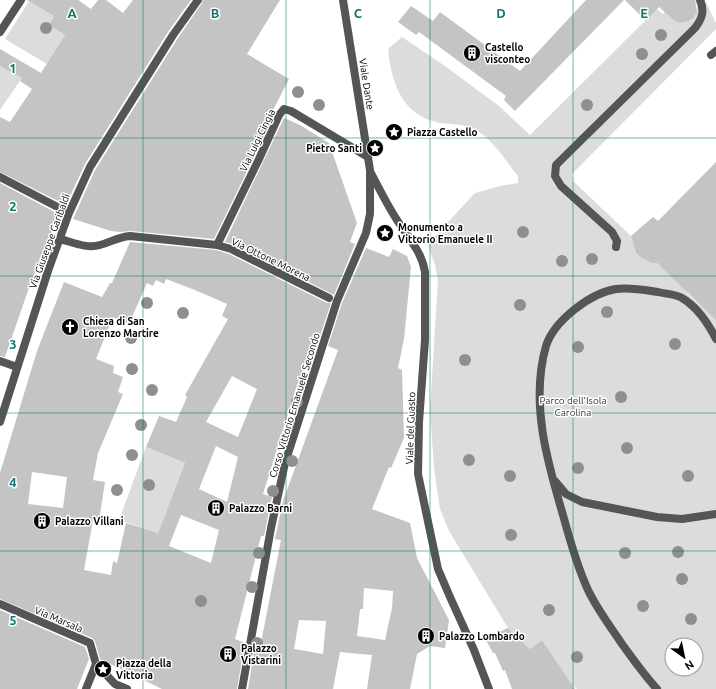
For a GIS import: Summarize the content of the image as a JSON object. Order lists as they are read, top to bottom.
{
  "streets": {
    "street": [
      "Viale Dante",
      "Via Luigi Cingia",
      "Via Giuseppe Garibaldi",
      "Via Ottone Morena",
      "Corso Vittorio Emanuele Secondo",
      "Viale del Guasto",
      "Via Marsala"
    ]
  },
  "crossings": [
    ["Viale Dante", "Via Luigi Cingia"],
    ["Viale Dante", "Corso Vittorio Emanuele Secondo"],
    ["Viale Dante", "Viale del Guasto"],
    ["Via Luigi Cingia", "Via Ottone Morena"],
    ["Via Giuseppe Garibaldi", "Via Ottone Morena"],
    ["Corso Vittorio Emanuele Secondo", "Viale del Guasto"]
  ],
  "parks": ["Parco dell'Isola Carolina"],
  "places": {
    "building": [
      "Castello visconteo",
      "Palazzo Barni",
      "Palazzo Villani",
      "Palazzo Lombardo",
      "Palazzo Vistarini"
    ],
    "place": [
      "Piazza Castello",
      "Pietro Santi",
      "Monumento a Vittorio Emanuele II",
      "Piazza della Vittoria"
    ],
    "church": ["Chiesa di San Lorenzo Martire"]
  },
  "north": "bottom right",
  "grid": {
    "columns": [
      "A",
      "B",
      "C",
      "D",
      "E"
    ],
    "rows": [
      "1",
      "2",
      "3",
      "4",
      "5"
    ]
  }
}
